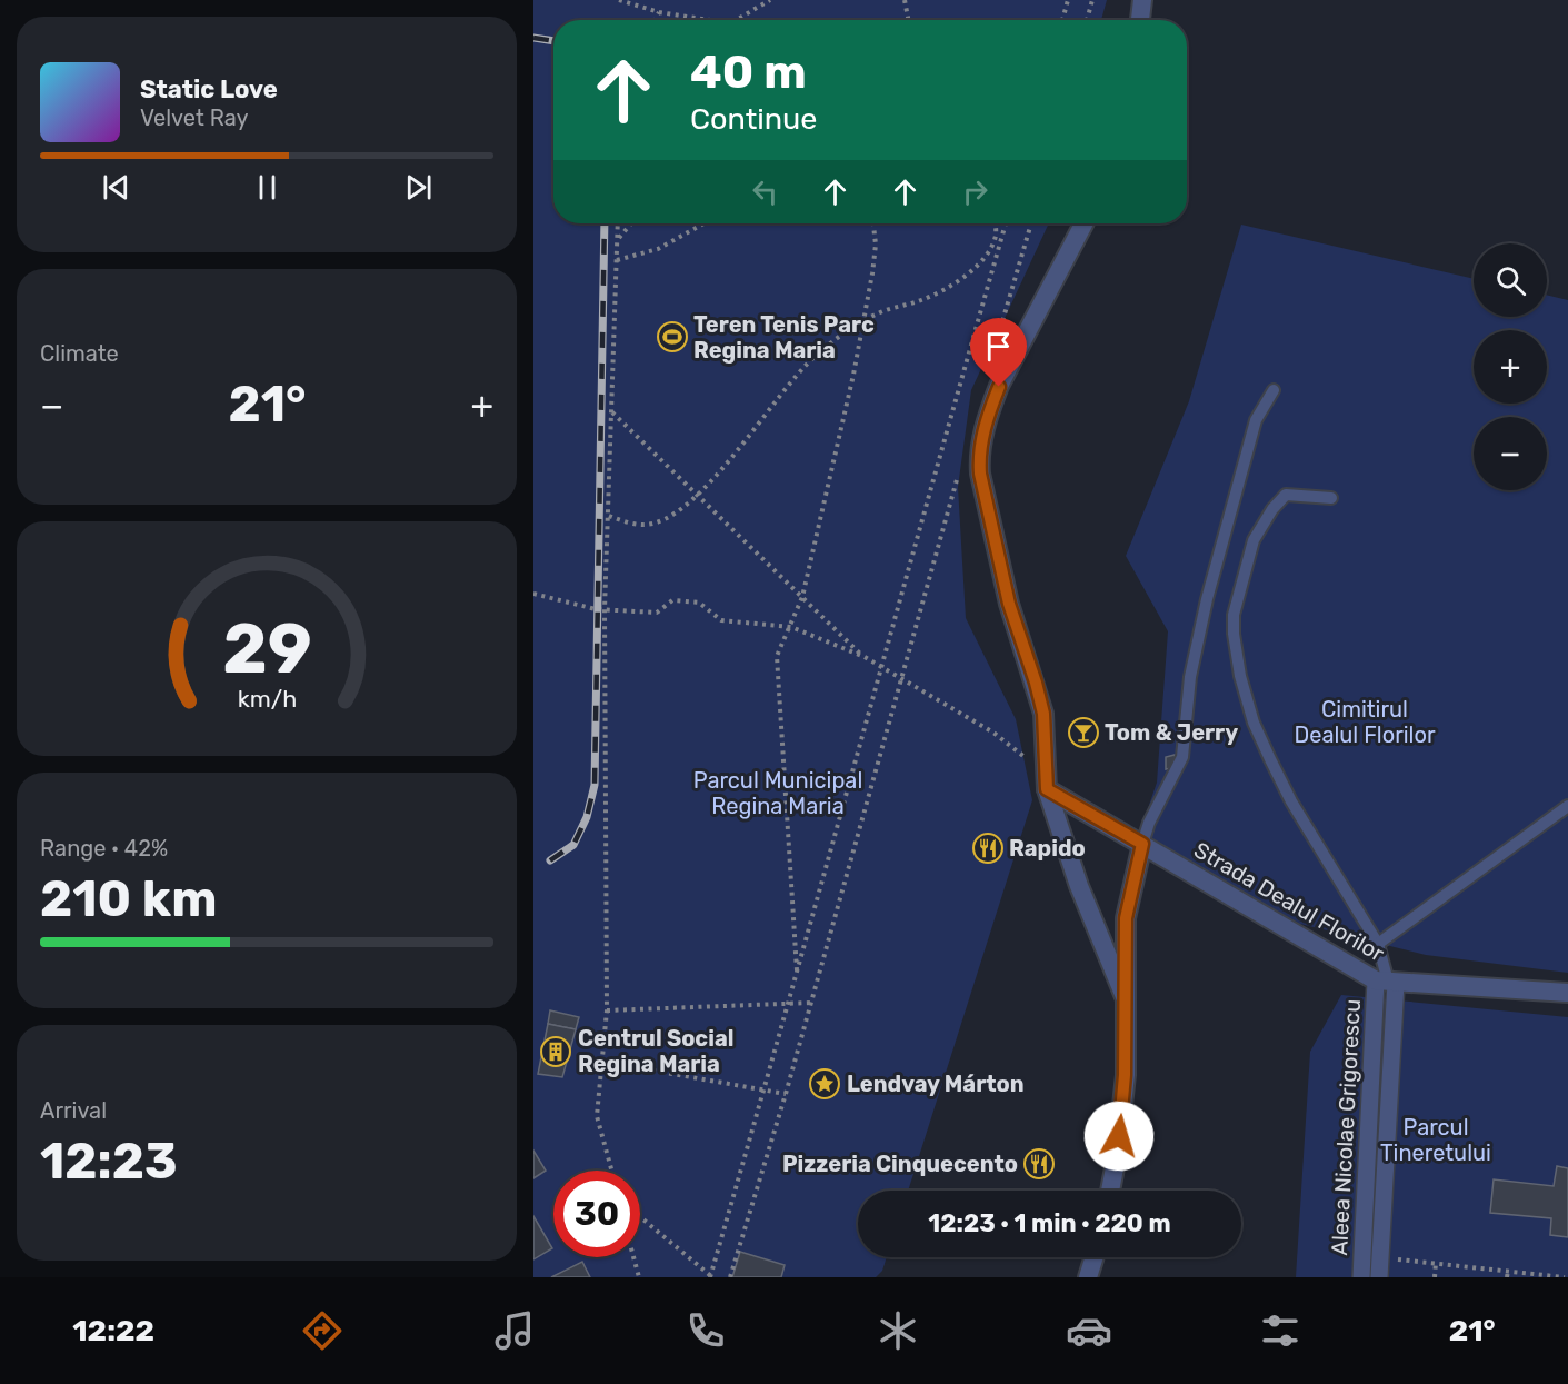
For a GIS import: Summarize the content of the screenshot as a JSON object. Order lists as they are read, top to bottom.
{
  "streets": {
    "street": ["Strada Dealul Florilor", "Aleea Nicolae Grigorescu"]
  },
  "crossings": [
    ["Strada Dealul Florilor", "Aleea Nicolae Grigorescu"]
  ],
  "parks": ["Cimitirul Dealul Florilor", "Parcul Municipal Regina Maria", "Parcul Tineretului"],
  "places": {
    "sports": ["Teren Tenis Parc Regina Maria"],
    "bar": ["Tom & Jerry"],
    "restaurant": ["Rapido", "Pizzeria Cinquecento"],
    "building": ["Centrul Social Regina Maria"],
    "place": ["Lendvay Márton"]
  },
  "page": {
    "turn": ["40 m", "Continue"],
    "song": ["Static Love", "Velvet Ray"],
    "map_buttons": ["+", "−"],
    "tile": [
      "Climate",
      ["Range · 42%", "210 km"],
      ["Arrival", "12:23"]
    ],
    "heat": ["−", "21°", "+"],
    "limit": "30",
    "trip": "12:23 · 1 min · 220 m",
    "tabs": ["12:22", "21°"],
    "gauge": ["29", "km/h"]
  }
}
